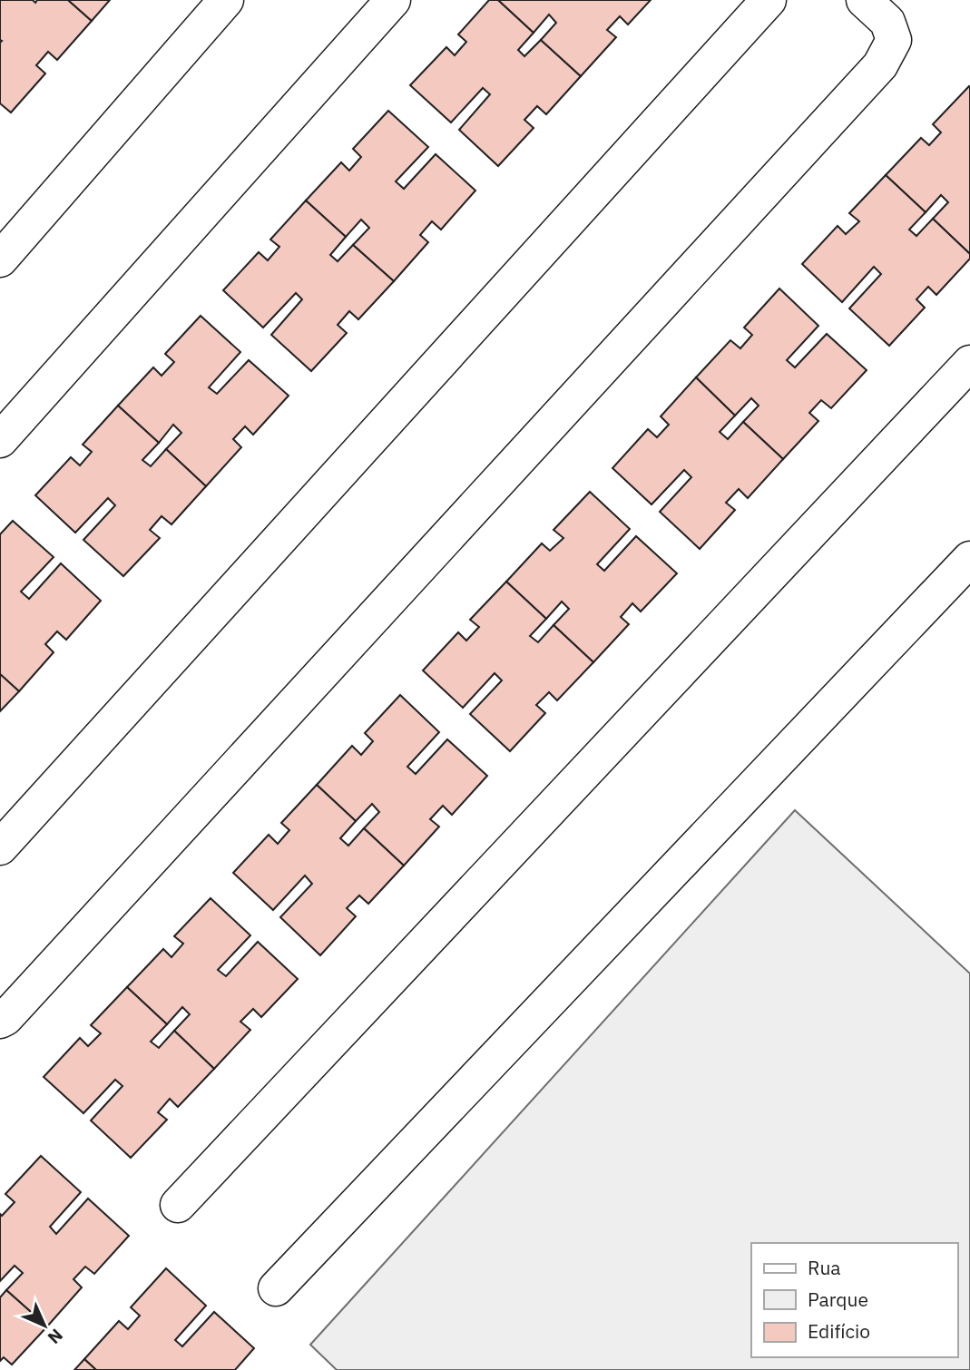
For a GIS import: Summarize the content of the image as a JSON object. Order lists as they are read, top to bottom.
{
  "legend": ["Rua", "Parque", "Edifício"],
  "north": "bottom right"
}
